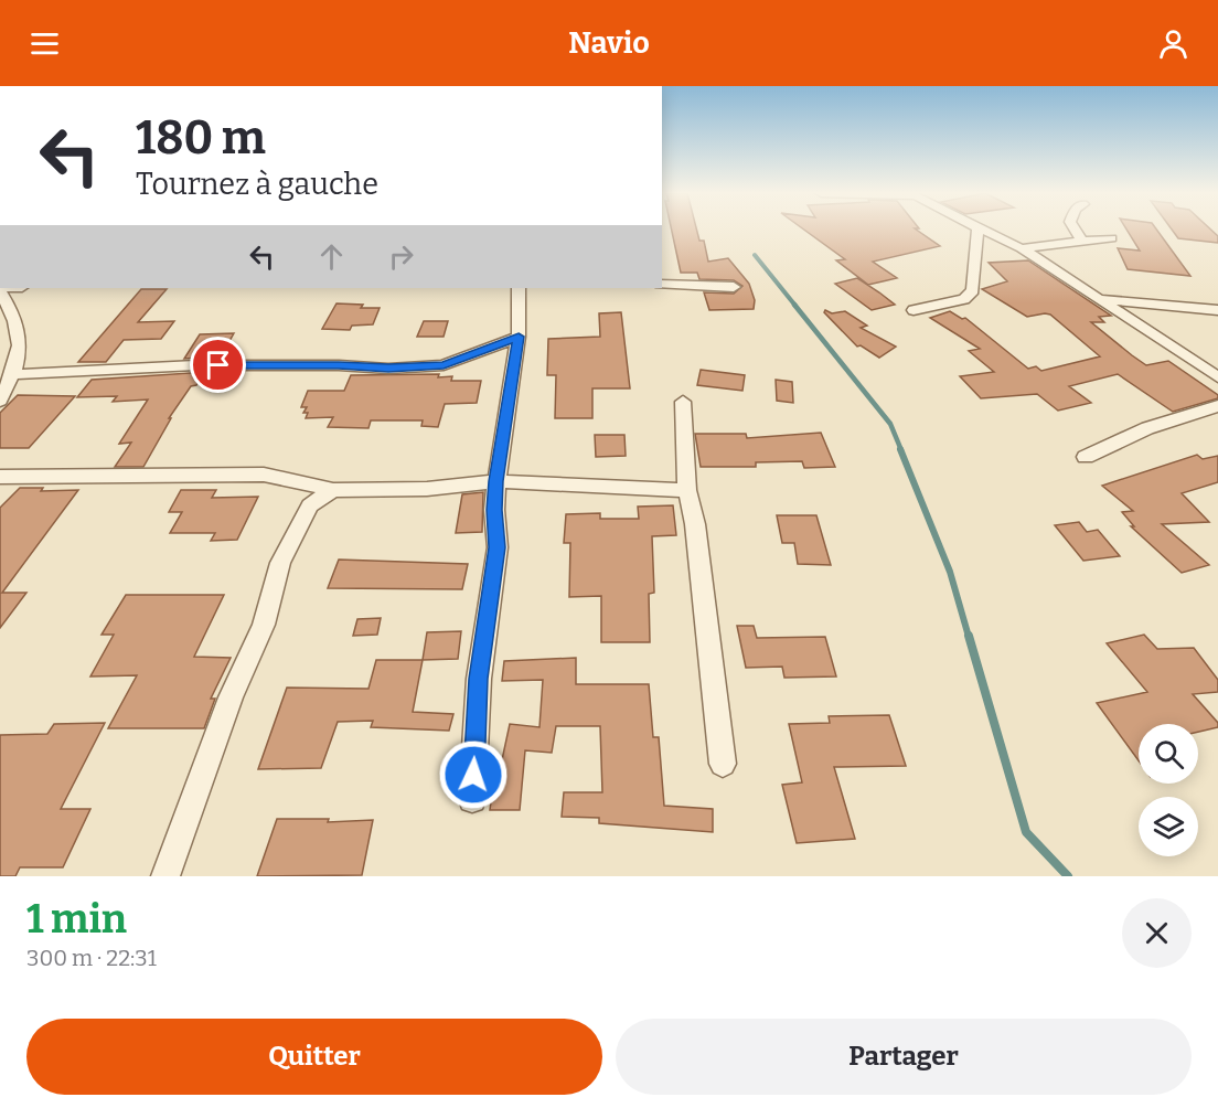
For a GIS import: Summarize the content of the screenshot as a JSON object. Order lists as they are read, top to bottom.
{
  "page": {
    "header": "Navio",
    "turn": ["180 m", "Tournez à gauche"],
    "heading": ["1 min", "300 m · 22:31"],
    "buttons": ["Quitter", "Partager"]
  }
}
